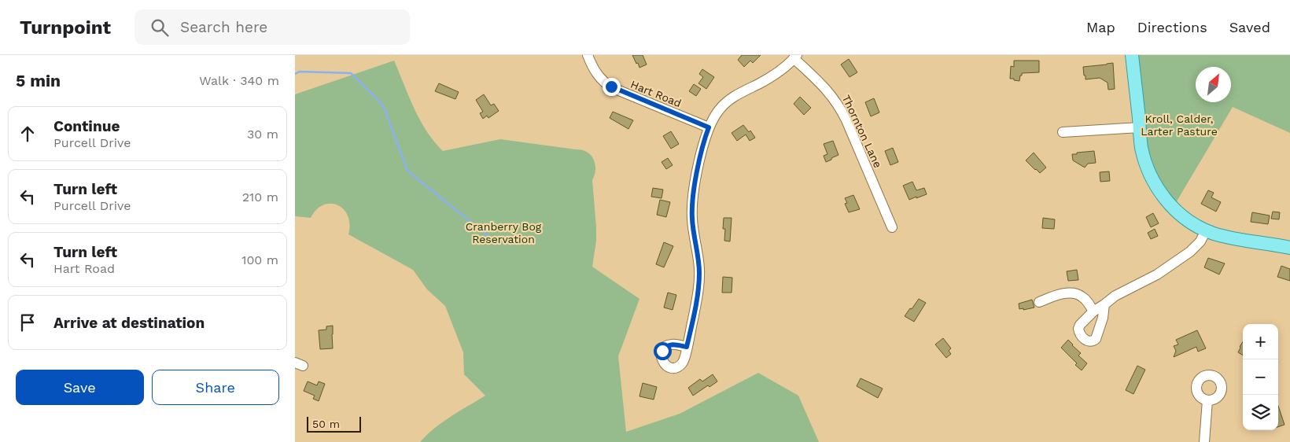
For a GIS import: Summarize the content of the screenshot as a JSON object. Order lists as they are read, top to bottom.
{
  "streets": {
    "street": ["Hart Road", "Thornton Lane"]
  },
  "parks": ["Kroll, Calder, Larter Pasture", "Cranberry Bog Reservation"],
  "scale_bar": "50 m",
  "north": "top right",
  "page": {
    "header": "Turnpoint",
    "search": "Search here",
    "nav": ["Map", "Directions", "Saved"],
    "heading": ["5 min", "Walk · 340 m"],
    "list": [
      ["Continue", "Purcell Drive", "30 m"],
      ["Turn left", "Purcell Drive", "210 m"],
      ["Turn left", "Hart Road", "100 m"],
      "Arrive at destination"
    ],
    "map_buttons": ["+", "−"],
    "buttons": ["Save", "Share"],
    "scale": "50 m"
  }
}
